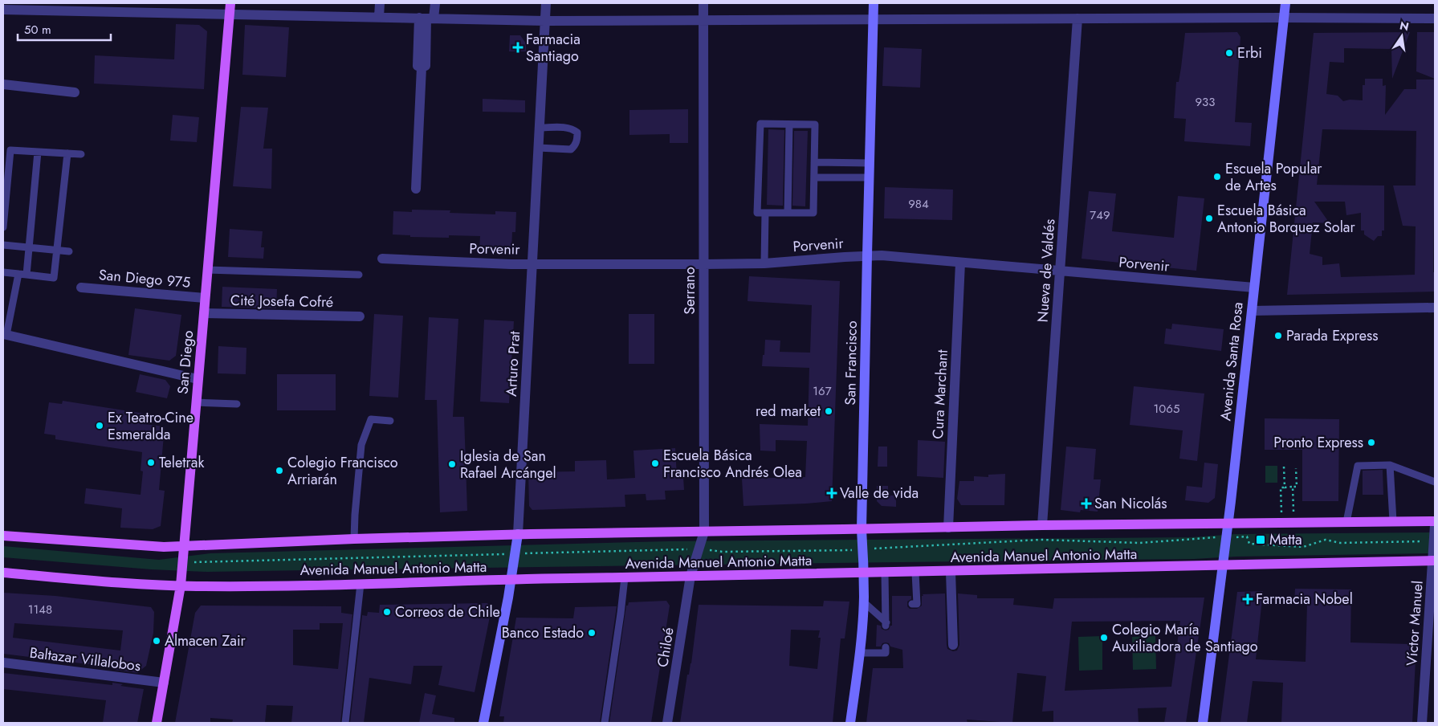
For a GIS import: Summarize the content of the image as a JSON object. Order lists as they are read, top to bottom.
{
  "streets": {
    "main road": [
      "Avenida Santa Rosa",
      "San Diego",
      "San Francisco",
      "Arturo Prat",
      "Avenida Manuel Antonio Matta"
    ],
    "street": [
      "Porvenir",
      "Nueva de Valdés",
      "San Diego 975",
      "Serrano",
      "Cité Josefa Cofré",
      "Cura Marchant",
      "Víctor Manuel",
      "Chiloé",
      "Baltazar Villalobos"
    ]
  },
  "crossings": [
    ["Porvenir", "Nueva de Valdés"],
    ["Porvenir", "Serrano"],
    ["Porvenir", "Avenida Santa Rosa"],
    ["Porvenir", "San Francisco"],
    ["Porvenir", "Arturo Prat"],
    ["Porvenir", "Cura Marchant"],
    ["Nueva de Valdés", "Avenida Manuel Antonio Matta"],
    ["San Diego 975", "San Diego"],
    ["Serrano", "Avenida Manuel Antonio Matta"],
    ["Serrano", "Chiloé"],
    ["Cité Josefa Cofré", "San Diego"],
    ["Avenida Santa Rosa", "Avenida Manuel Antonio Matta"],
    ["San Diego", "Avenida Manuel Antonio Matta"],
    ["San Diego", "Baltazar Villalobos"],
    ["San Francisco", "Avenida Manuel Antonio Matta"],
    ["Arturo Prat", "Avenida Manuel Antonio Matta"],
    ["Cura Marchant", "Avenida Manuel Antonio Matta"],
    ["Avenida Manuel Antonio Matta", "Víctor Manuel"],
    ["Avenida Manuel Antonio Matta", "Chiloé"]
  ],
  "places": {
    "health": [
      "Farmacia Santiago",
      "Valle de vida",
      "San Nicolás",
      "Farmacia Nobel"
    ],
    "other": [
      "Erbi",
      "Escuela Popular de Artes",
      "Escuela Básica Antonio Borquez Solar",
      "Parada Express",
      "red market",
      "Ex Teatro-Cine Esmeralda",
      "Pronto Express",
      "Teletrak",
      "Escuela Básica Francisco Andrés Olea",
      "Iglesia de San Rafael Arcángel",
      "Colegio Francisco Arriarán",
      "Correos de Chile",
      "Banco Estado",
      "Colegio María Auxiliadora de Santiago",
      "Almacen Zair"
    ],
    "transit": ["Matta"]
  },
  "house_numbers": [
    "933",
    "984",
    "749",
    "167",
    "1065",
    "1148"
  ],
  "scale_bar": "50 m",
  "north": "top"
}
